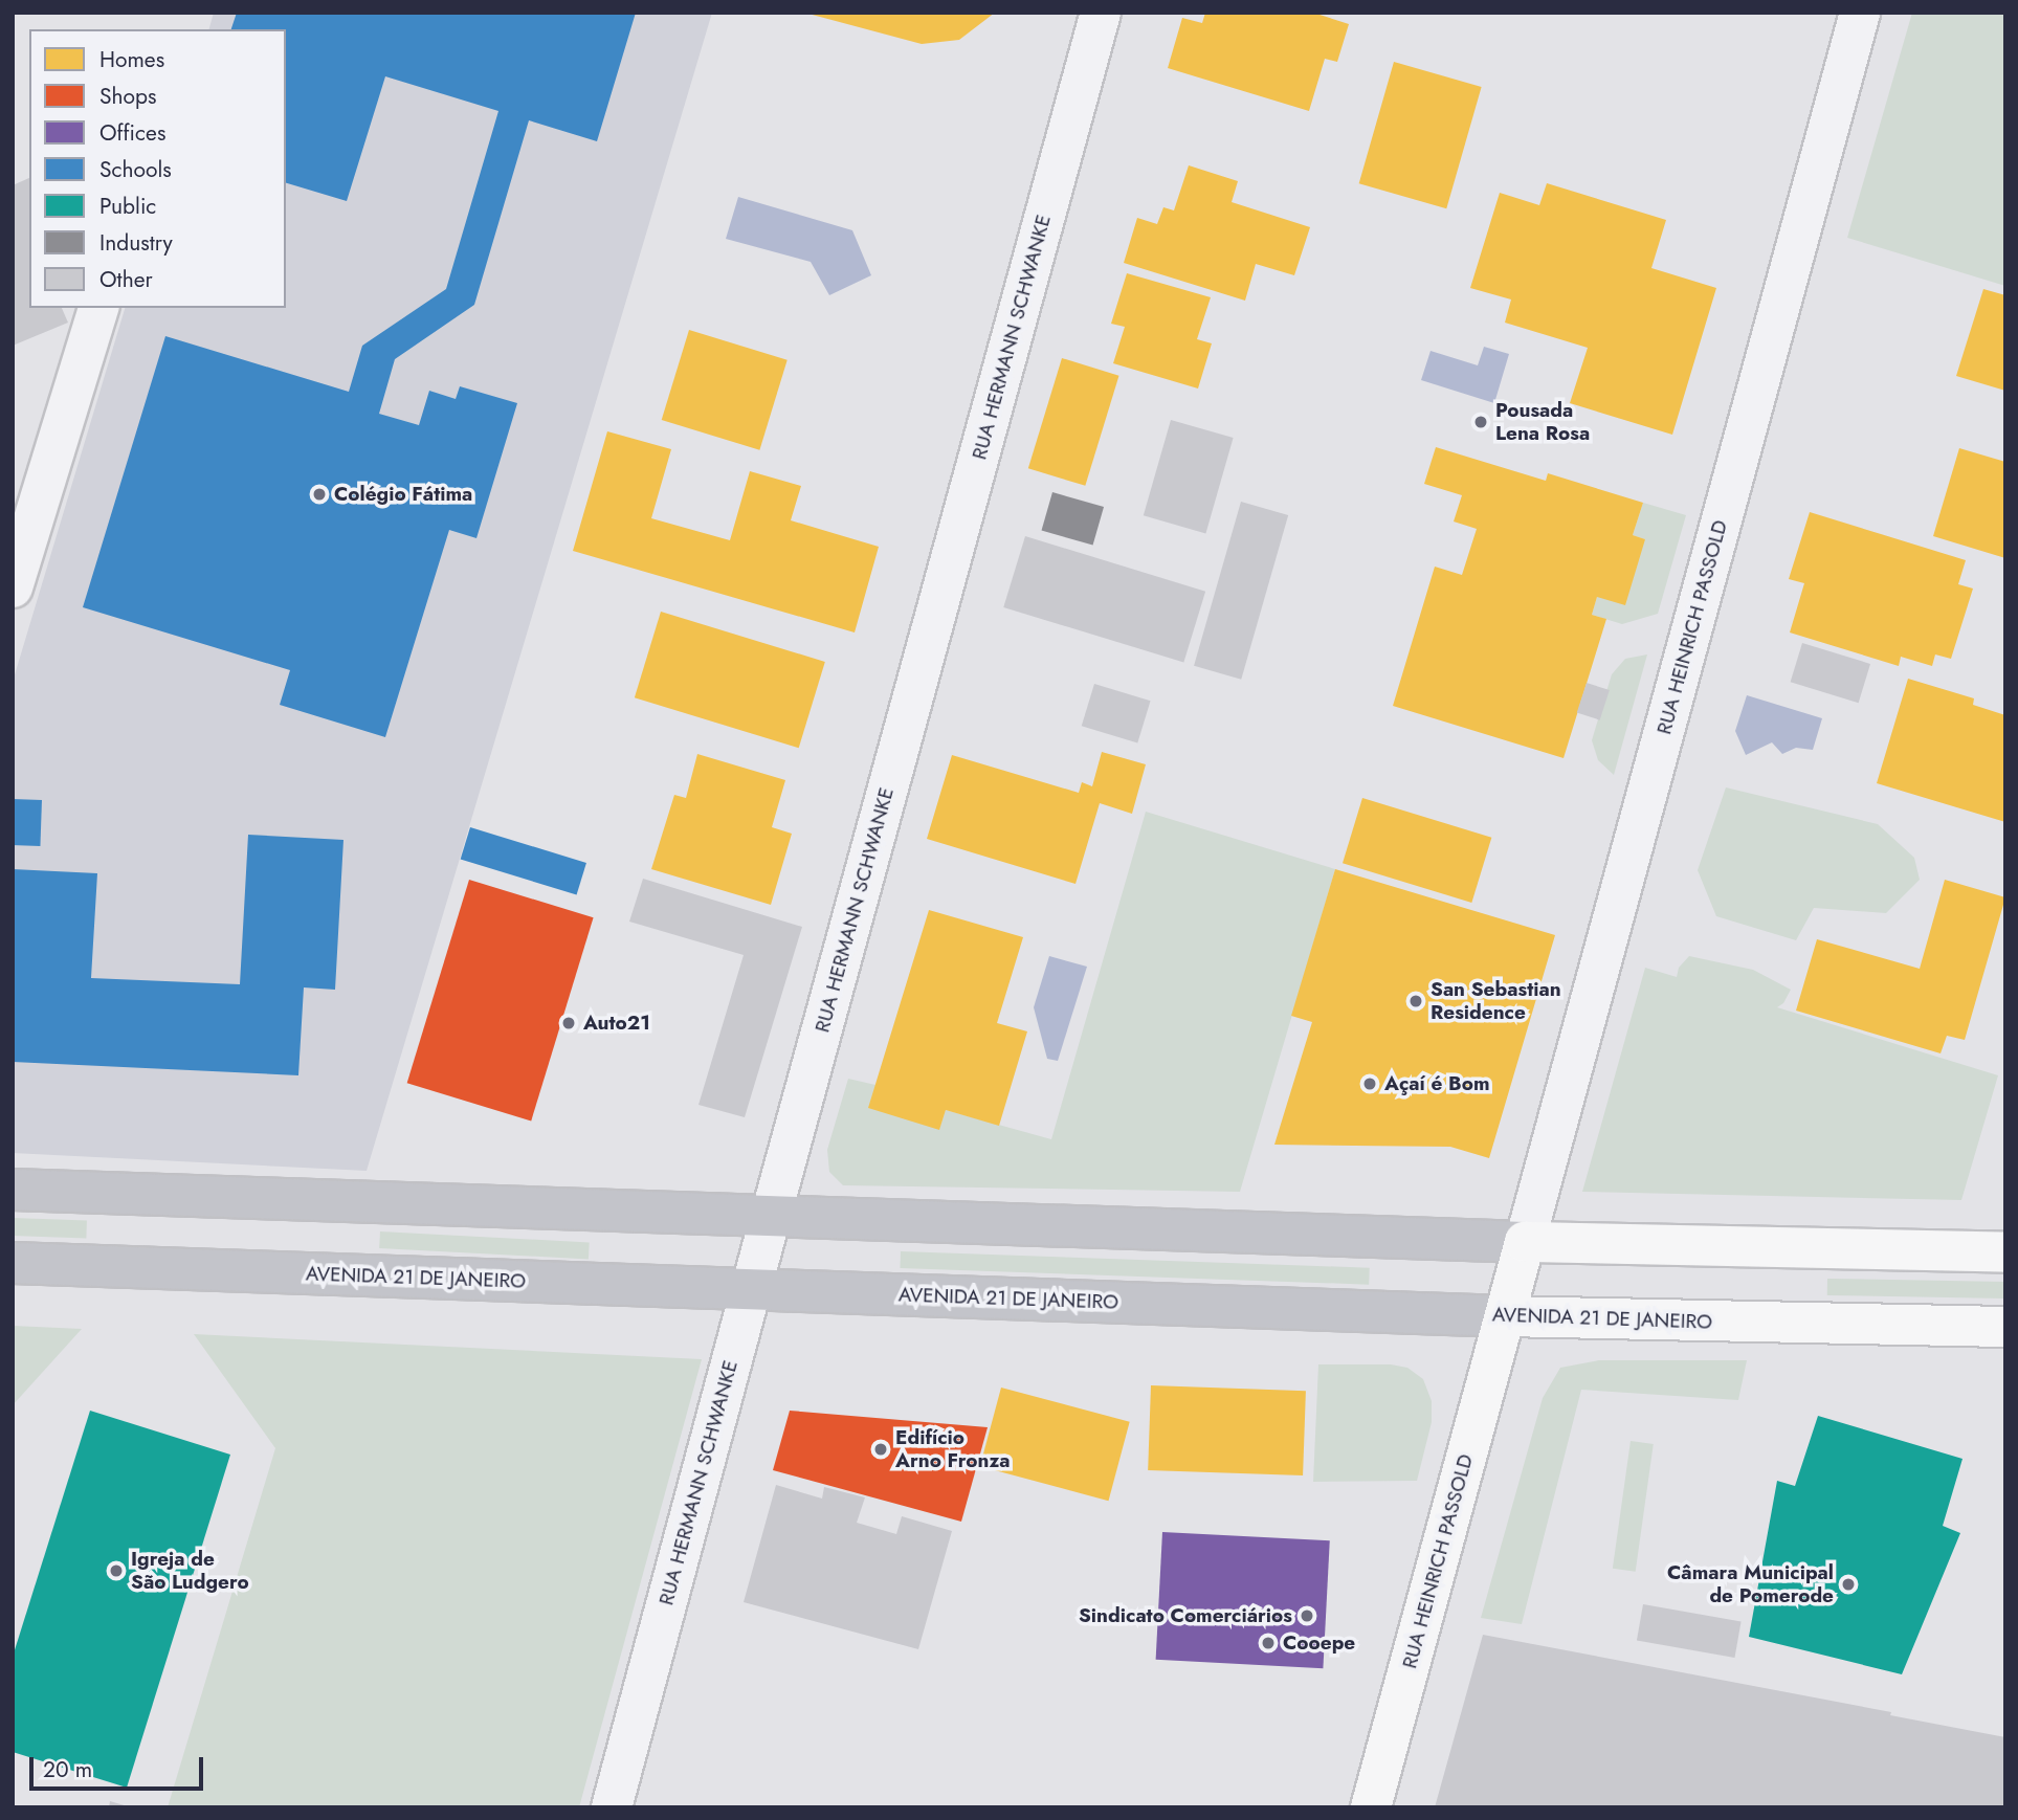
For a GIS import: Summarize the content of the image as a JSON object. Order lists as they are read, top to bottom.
{
  "streets": {
    "main road": ["RUA HEINRICH PASSOLD", "AVENIDA 21 DE JANEIRO"],
    "street": ["RUA HERMANN SCHWANKE"]
  },
  "crossings": [
    ["RUA HERMANN SCHWANKE", "AVENIDA 21 DE JANEIRO"],
    ["RUA HEINRICH PASSOLD", "AVENIDA 21 DE JANEIRO"]
  ],
  "places": [
    "Pousada Lena Rosa",
    "Colégio Fátima",
    "San Sebastian Residence",
    "Auto21",
    "Açaí é Bom",
    "Edifício Arno Fronza",
    "Igreja de São Ludgero",
    "Câmara Municipal de Pomerode",
    "Sindicato Comerciários",
    "Cooepe"
  ],
  "legend": [
    "Homes",
    "Shops",
    "Offices",
    "Schools",
    "Public",
    "Industry",
    "Other"
  ],
  "scale_bar": "20 m"
}
